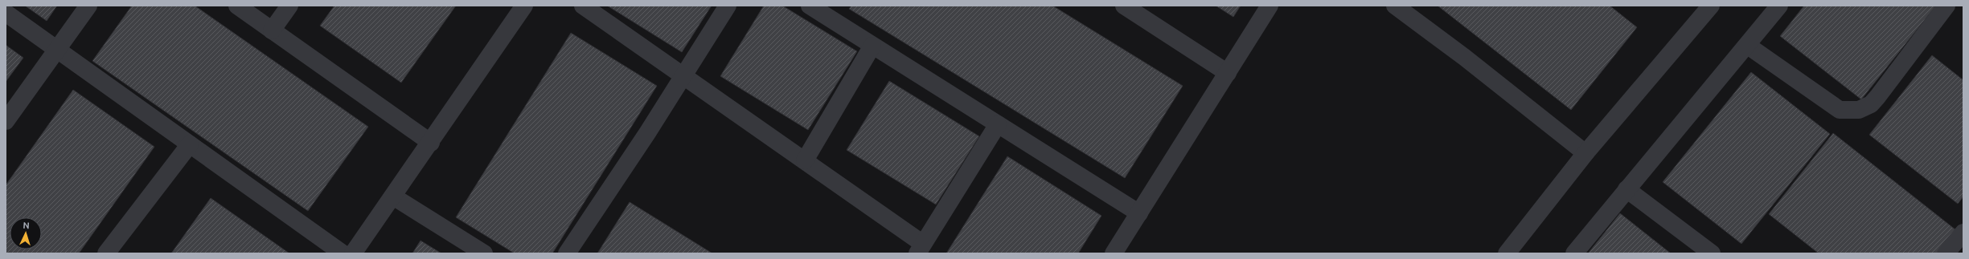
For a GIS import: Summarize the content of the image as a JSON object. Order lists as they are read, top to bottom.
{
  "north": "top"
}
